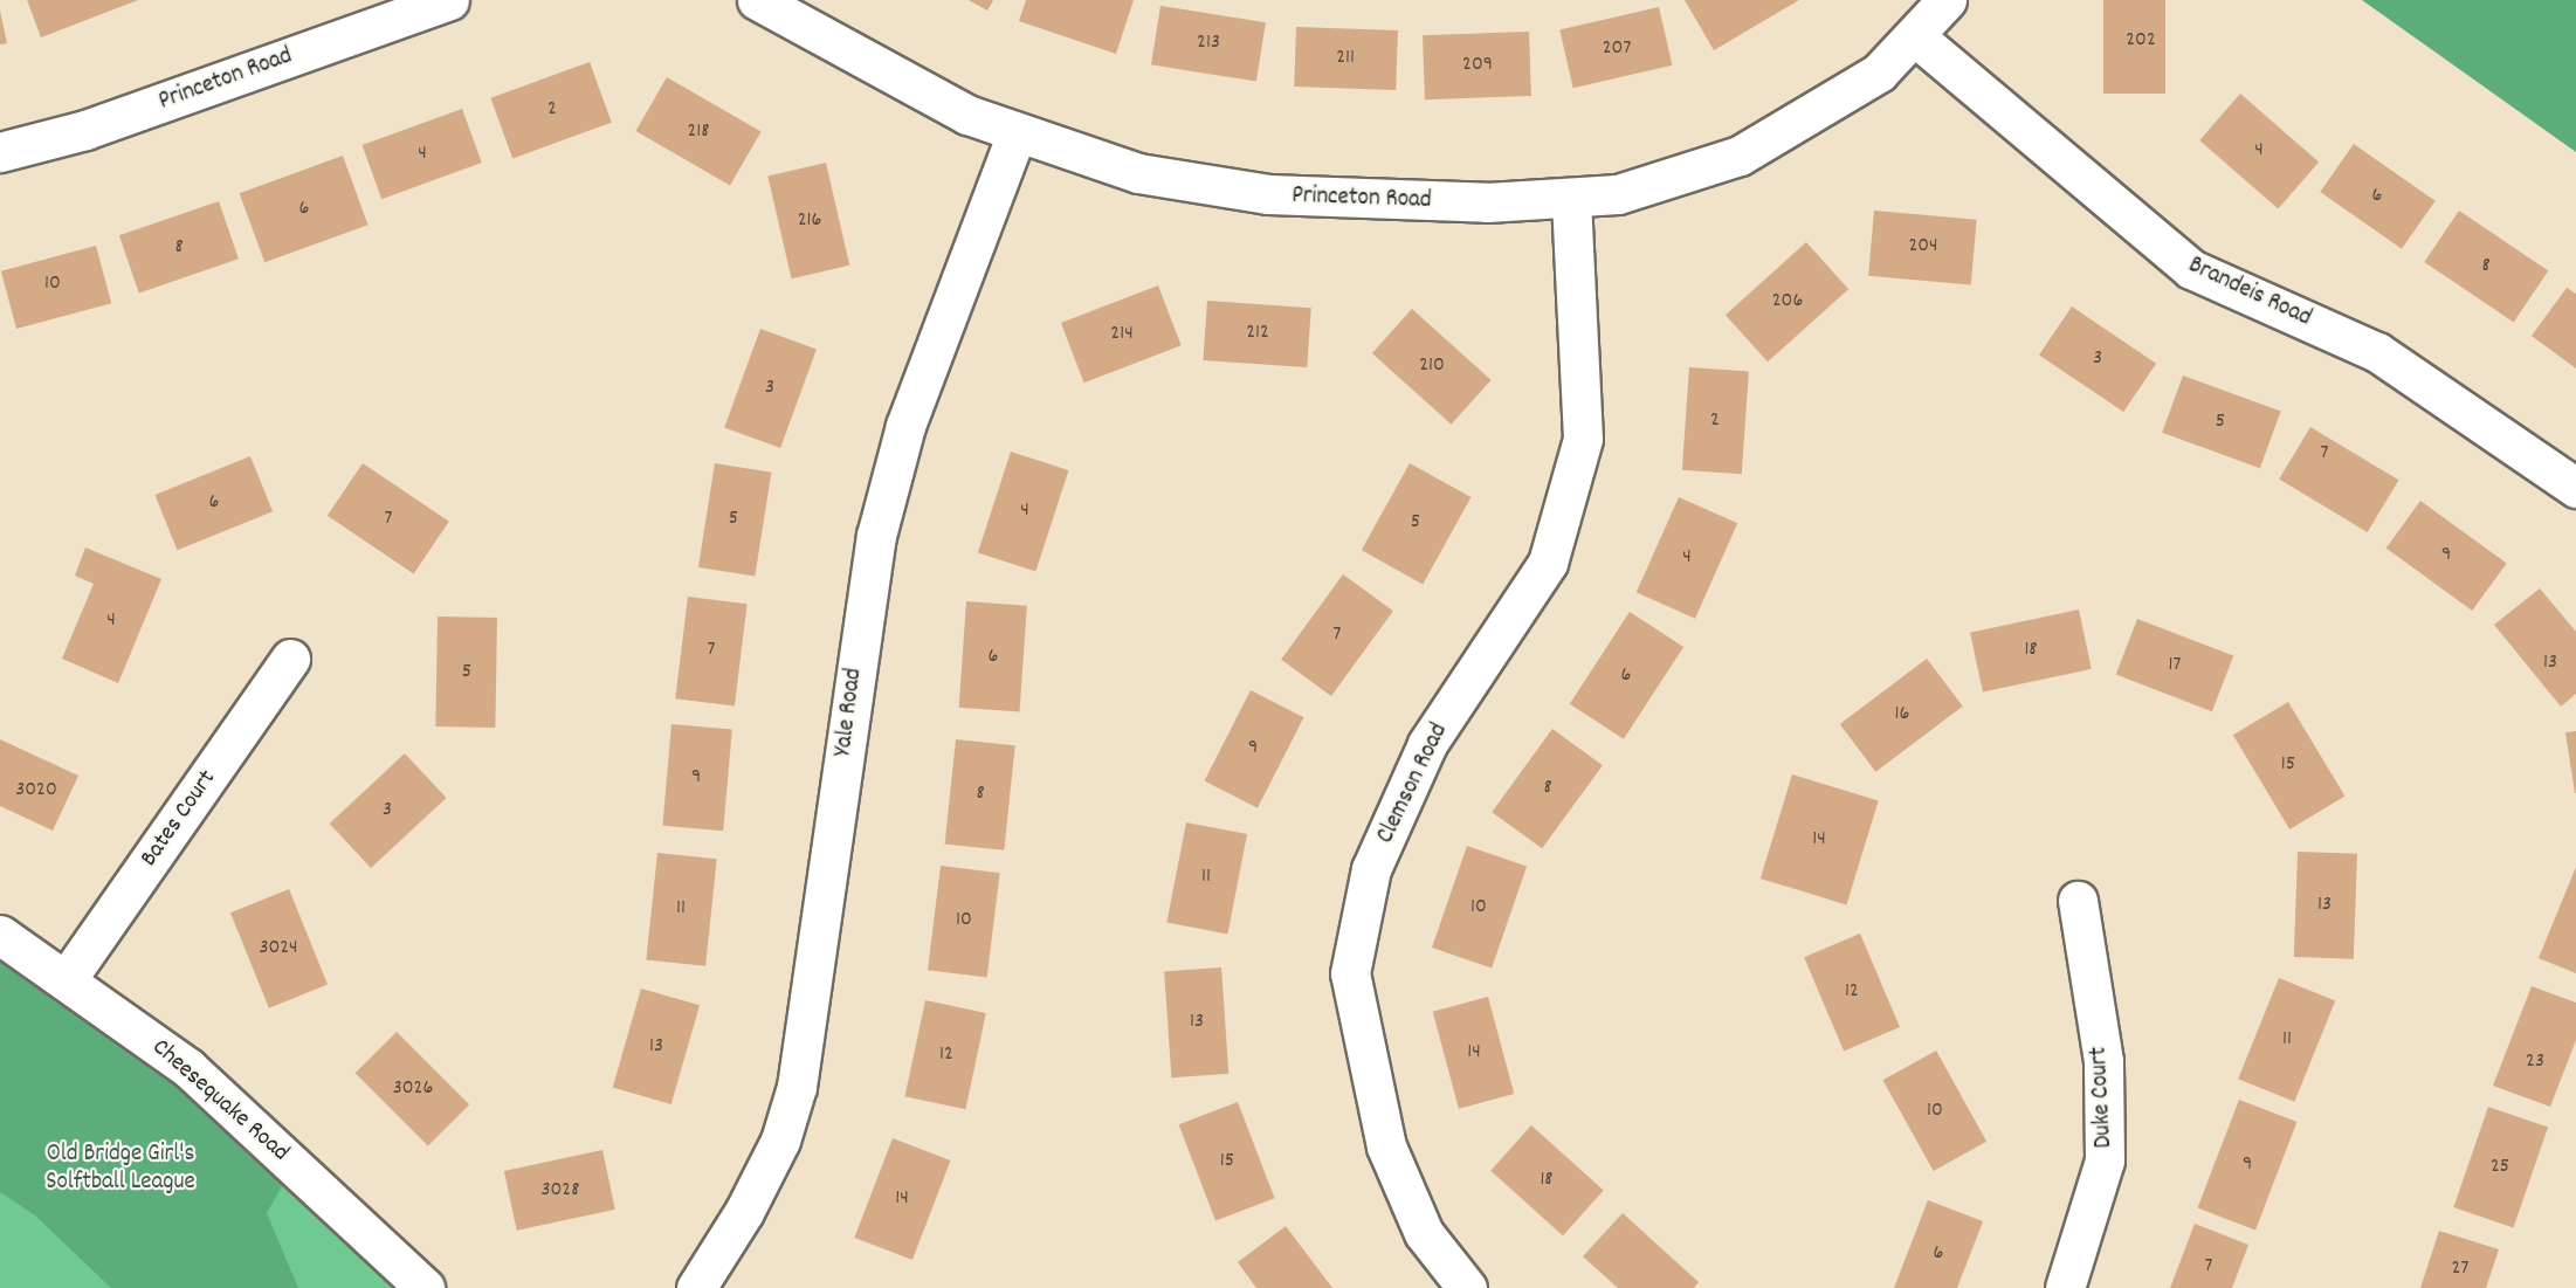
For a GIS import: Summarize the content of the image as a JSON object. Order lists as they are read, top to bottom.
{
  "streets": {
    "street": [
      "Princeton Road",
      "Brandeis Road",
      "Yale Road",
      "Clemson Road",
      "Bates Court",
      "Duke Court",
      "Cheesequake Road"
    ]
  },
  "crossings": [
    ["Princeton Road", "Brandeis Road"],
    ["Princeton Road", "Yale Road"],
    ["Princeton Road", "Clemson Road"],
    ["Bates Court", "Cheesequake Road"]
  ],
  "parks": ["Old Bridge Girl's Solftball League"],
  "house_numbers": [
    "202",
    "213",
    "207",
    "211",
    "209",
    "2",
    "218",
    "4",
    "4",
    "6",
    "6",
    "216",
    "204",
    "8",
    "8",
    "10",
    "206",
    "212",
    "214",
    "3",
    "210",
    "3",
    "2",
    "5",
    "7",
    "6",
    "4",
    "7",
    "5",
    "5",
    "9",
    "4",
    "4",
    "7",
    "7",
    "18",
    "6",
    "13",
    "17",
    "5",
    "6",
    "16",
    "9",
    "15",
    "9",
    "8",
    "3020",
    "8",
    "3",
    "14",
    "11",
    "13",
    "10",
    "11",
    "10",
    "3024",
    "12",
    "13",
    "11",
    "13",
    "14",
    "12",
    "23",
    "3026",
    "10",
    "15",
    "9",
    "25",
    "18",
    "3028",
    "14",
    "6",
    "7",
    "27"
  ]
}
